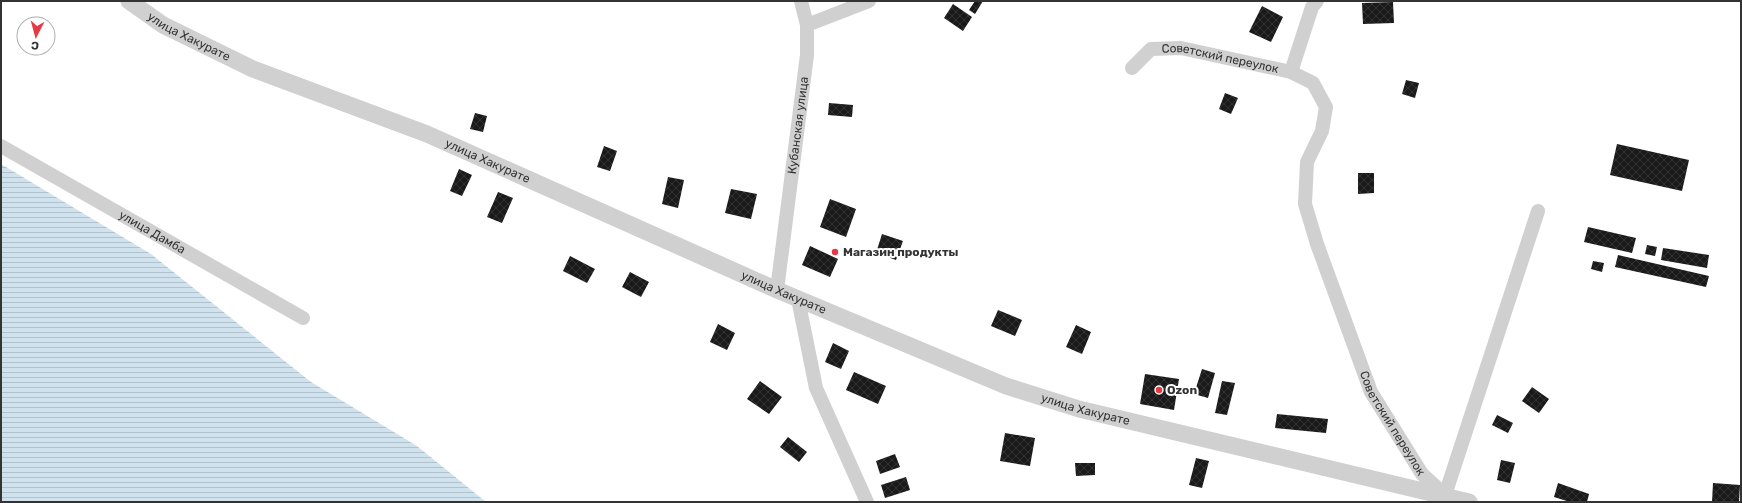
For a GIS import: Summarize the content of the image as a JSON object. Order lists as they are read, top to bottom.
{
  "streets": {
    "street": [
      "улица Хакурате",
      "Советский переулок",
      "Кубанская улица",
      "улица Дамба"
    ]
  },
  "crossings": [
    ["улица Хакурате", "Советский переулок"],
    ["улица Хакурате", "Кубанская улица"]
  ],
  "places": ["Магазин продукты", "Ozon"],
  "north": "bottom"
}
